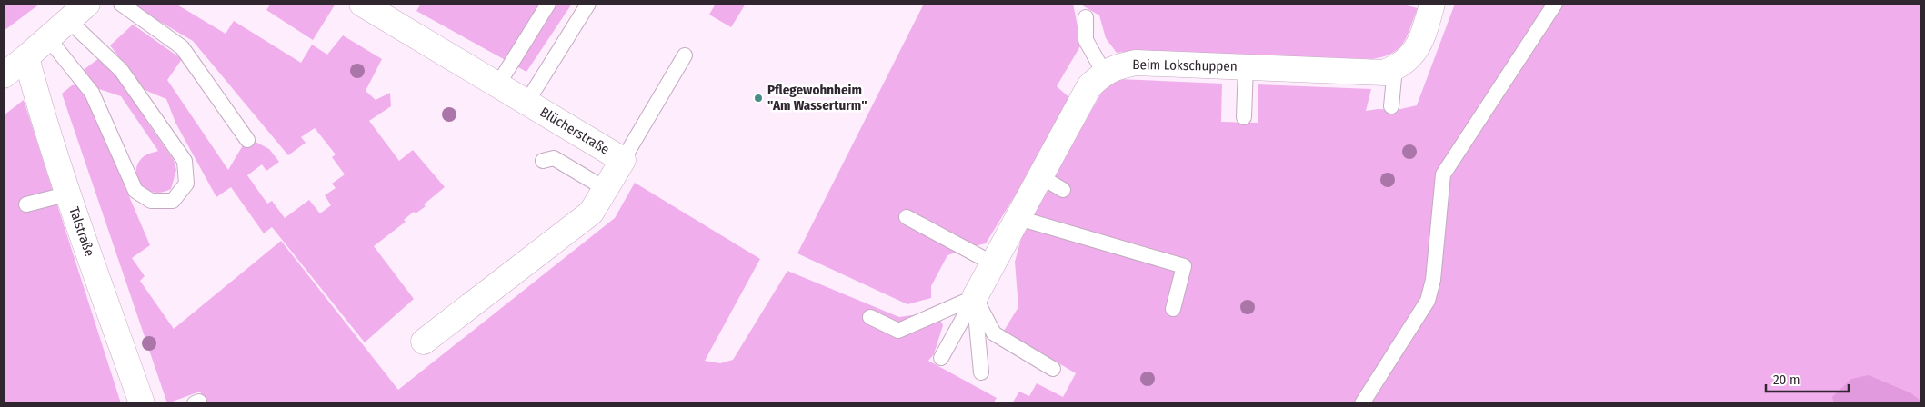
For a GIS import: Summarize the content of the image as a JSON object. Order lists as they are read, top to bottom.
{
  "streets": {
    "street": ["Beim Lokschuppen", "Blücherstraße", "Talstraße"]
  },
  "places": ["Pflegewohnheim \"Am Wasserturm\""],
  "scale_bar": "20 m"
}
